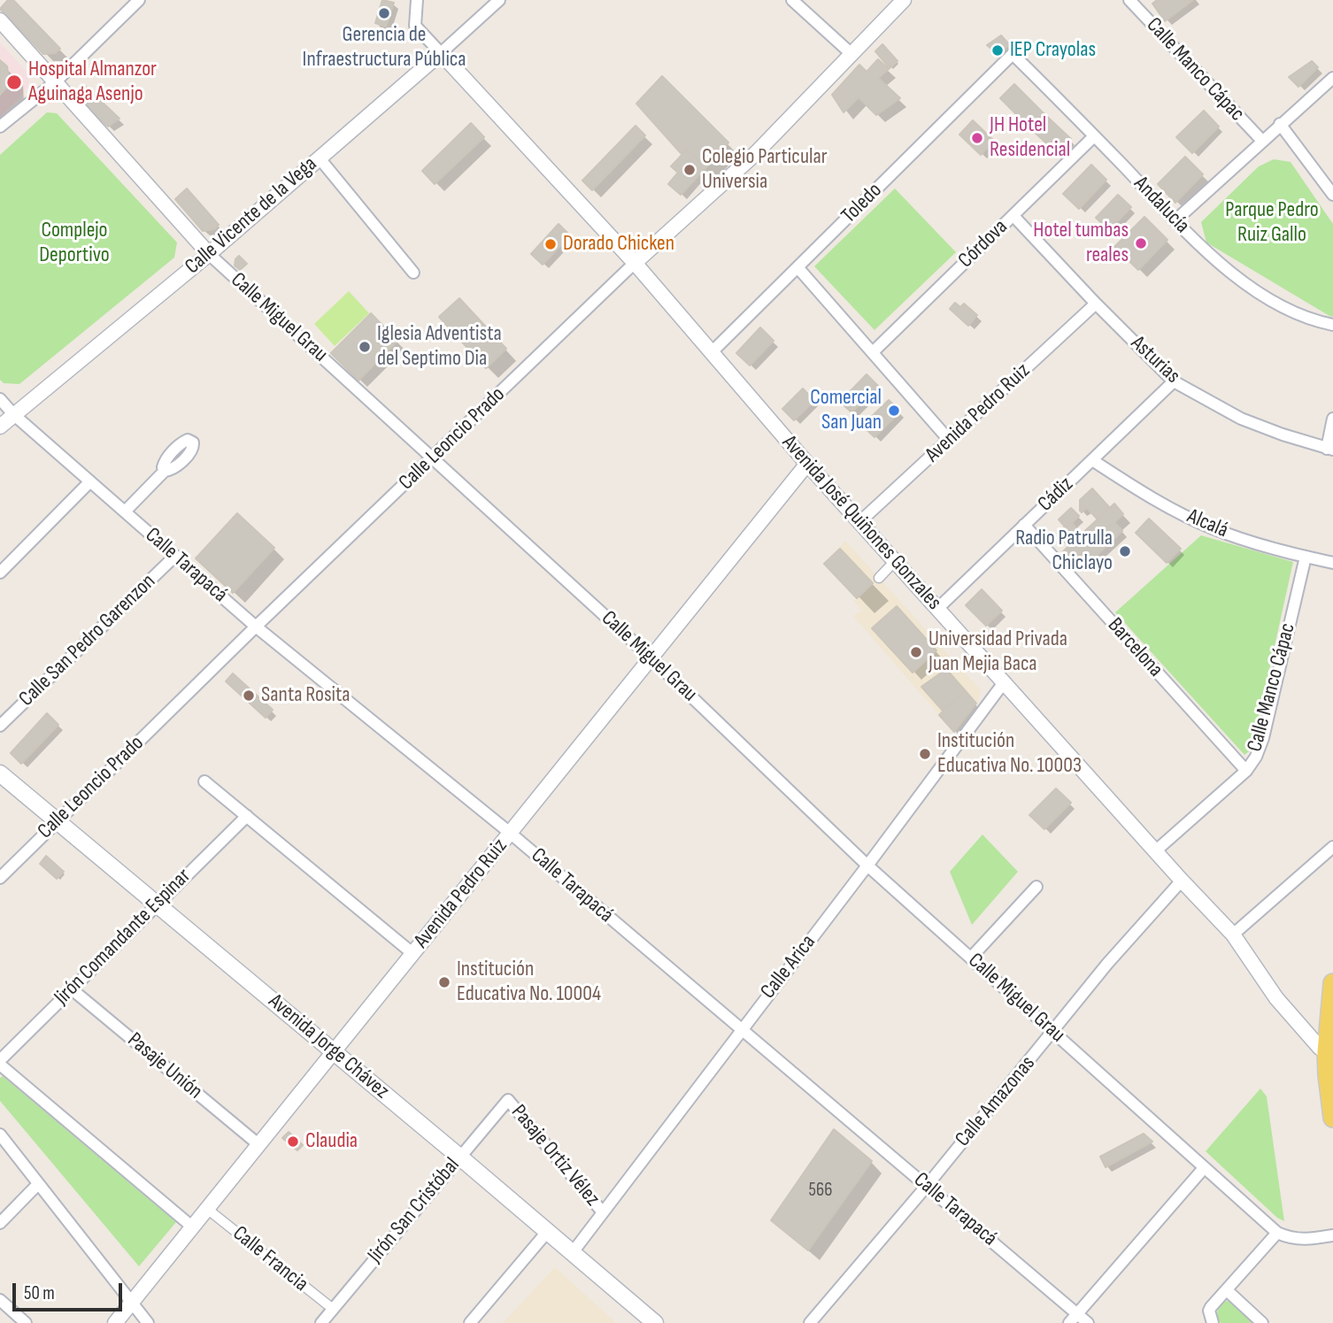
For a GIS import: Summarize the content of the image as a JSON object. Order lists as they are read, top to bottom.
{
  "streets": {
    "main road": ["Avenida Jorge Chávez"],
    "street": [
      "Calle Manco Cápac",
      "Toledo",
      "Andalucía",
      "Calle Vicente de la Vega",
      "Córdova",
      "Calle Miguel Grau",
      "Asturias",
      "Avenida Pedro Ruiz",
      "Calle Leoncio Prado",
      "Cádiz",
      "Avenida José Quiñones Gonzales",
      "Alcalá",
      "Calle Tarapacá",
      "Calle San Pedro Garenzon",
      "Barcelona",
      "Jirón Comandante Espinar",
      "Calle Arica",
      "Pasaje Unión",
      "Calle Amazonas",
      "Pasaje Ortiz Vélez",
      "Jirón San Cristóbal",
      "Calle Francia"
    ]
  },
  "crossings": [
    ["Calle Manco Cápac", "Avenida José Quiñones Gonzales"],
    ["Calle Manco Cápac", "Alcalá"],
    ["Calle Manco Cápac", "Barcelona"],
    ["Toledo", "Andalucía"],
    ["Toledo", "Avenida José Quiñones Gonzales"],
    ["Andalucía", "Córdova"],
    ["Calle Vicente de la Vega", "Calle Miguel Grau"],
    ["Calle Vicente de la Vega", "Avenida José Quiñones Gonzales"],
    ["Calle Vicente de la Vega", "Calle Tarapacá"],
    ["Córdova", "Asturias"],
    ["Calle Miguel Grau", "Avenida Pedro Ruiz"],
    ["Calle Miguel Grau", "Calle Leoncio Prado"],
    ["Calle Miguel Grau", "Calle Arica"],
    ["Calle Miguel Grau", "Calle Amazonas"],
    ["Asturias", "Avenida Pedro Ruiz"],
    ["Asturias", "Cádiz"],
    ["Avenida Pedro Ruiz", "Avenida José Quiñones Gonzales"],
    ["Avenida Pedro Ruiz", "Calle Tarapacá"],
    ["Avenida Pedro Ruiz", "Avenida Jorge Chávez"],
    ["Avenida Pedro Ruiz", "Pasaje Unión"],
    ["Avenida Pedro Ruiz", "Calle Francia"],
    ["Calle Leoncio Prado", "Avenida José Quiñones Gonzales"],
    ["Calle Leoncio Prado", "Calle Tarapacá"],
    ["Calle Leoncio Prado", "Avenida Jorge Chávez"],
    ["Cádiz", "Avenida José Quiñones Gonzales"],
    ["Cádiz", "Alcalá"],
    ["Cádiz", "Barcelona"],
    ["Avenida José Quiñones Gonzales", "Calle Arica"],
    ["Avenida José Quiñones Gonzales", "Calle Amazonas"],
    ["Calle Tarapacá", "Calle San Pedro Garenzon"],
    ["Calle Tarapacá", "Calle Arica"],
    ["Calle Tarapacá", "Calle Amazonas"],
    ["Jirón Comandante Espinar", "Avenida Jorge Chávez"],
    ["Jirón Comandante Espinar", "Pasaje Unión"],
    ["Calle Arica", "Avenida Jorge Chávez"],
    ["Calle Arica", "Pasaje Ortiz Vélez"],
    ["Avenida Jorge Chávez", "Jirón San Cristóbal"],
    ["Pasaje Ortiz Vélez", "Jirón San Cristóbal"],
    ["Jirón San Cristóbal", "Calle Francia"]
  ],
  "parks": ["Parque Pedro Ruiz Gallo", "Complejo Deportivo"],
  "places": [
    "Gerencia de Infraestructura Pública",
    "IEP Crayolas",
    "Hospital Almanzor Aguinaga Asenjo",
    "JH Hotel Residencial",
    "Colegio Particular Universia",
    "Hotel tumbas reales",
    "Dorado Chicken",
    "Iglesia Adventista del Septimo Dia",
    "Comercial San Juan",
    "Radio Patrulla Chiclayo",
    "Universidad Privada Juan Mejia Baca",
    "Santa Rosita",
    "Institución Educativa No. 10003",
    "Institución Educativa No. 10004",
    "Claudia"
  ],
  "house_numbers": ["566"],
  "scale_bar": "50 m"
}
